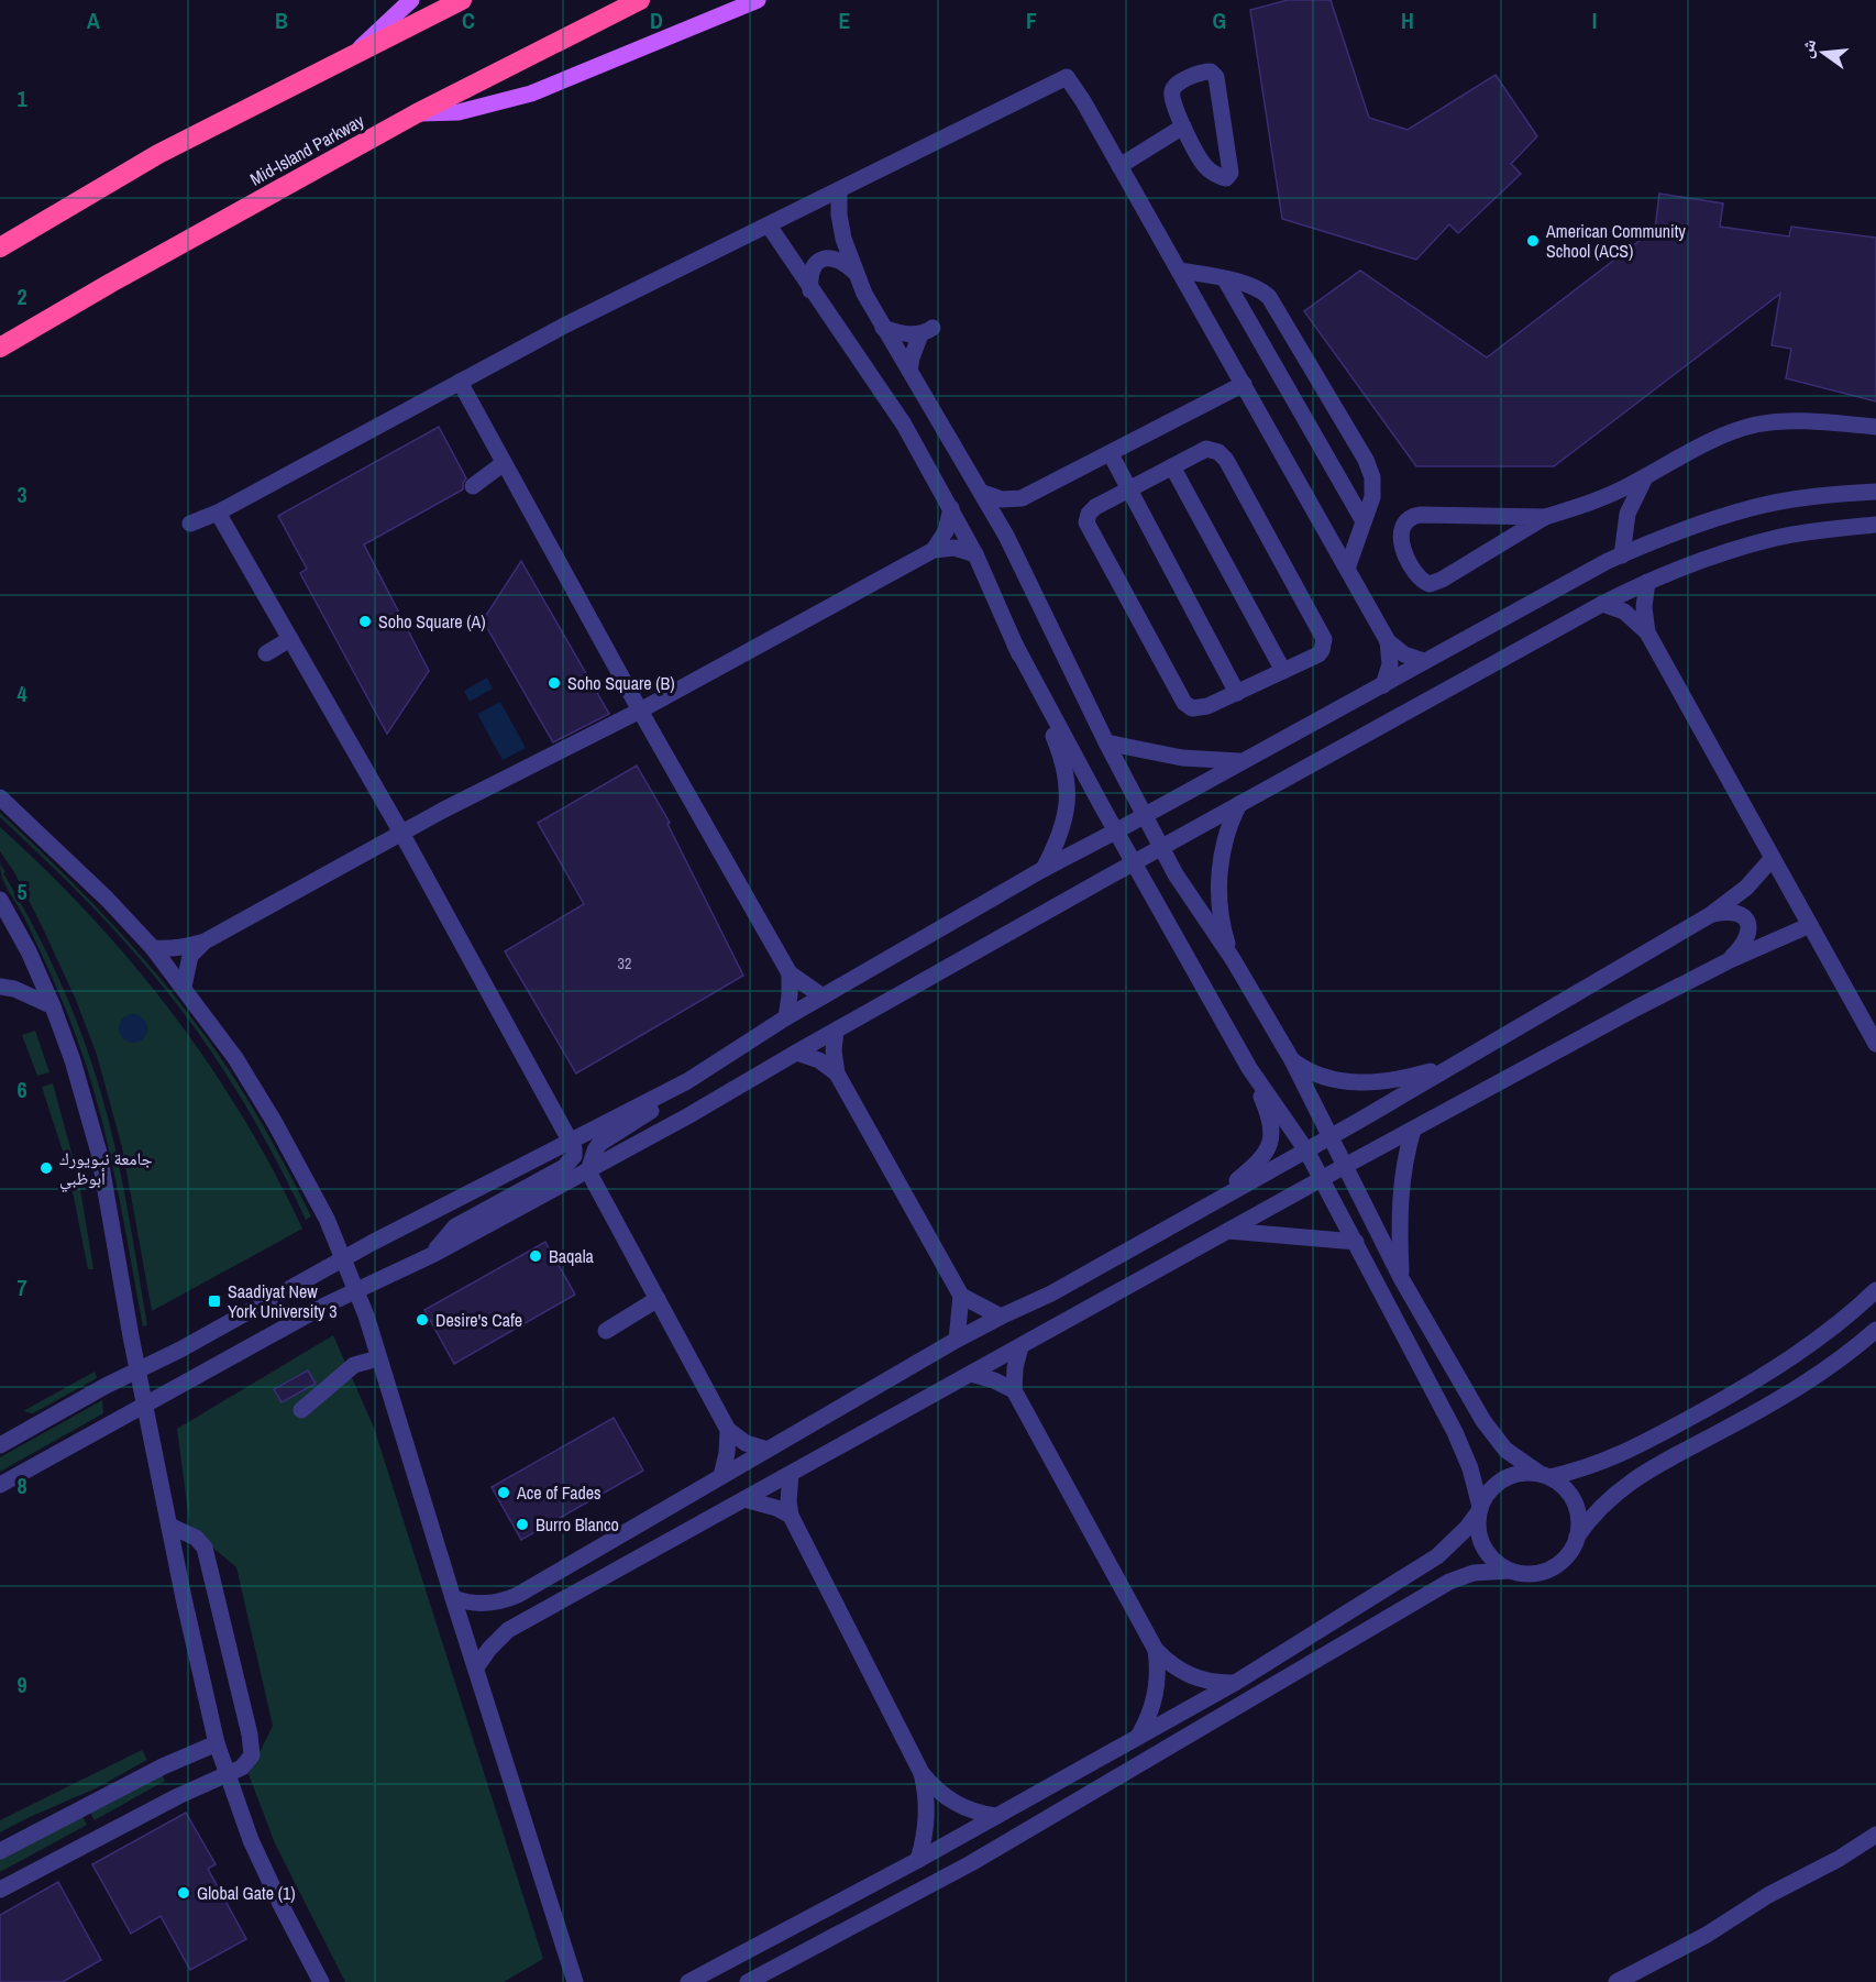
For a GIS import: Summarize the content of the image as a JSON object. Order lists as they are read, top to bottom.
{
  "streets": {
    "highway": ["Mid-Island Parkway"]
  },
  "places": {
    "other": [
      "American Community School (ACS)",
      "Soho Square (A)",
      "Soho Square (B)",
      "جامعة نيويورك أبوظبي",
      "Baqala",
      "Desire's Cafe",
      "Ace of Fades",
      "Burro Blanco",
      "Global Gate (1)"
    ],
    "transit": ["Saadiyat New York University 3"]
  },
  "house_numbers": ["32"],
  "north": "left",
  "grid": {
    "columns": [
      "A",
      "B",
      "C",
      "D",
      "E",
      "F",
      "G",
      "H",
      "I"
    ],
    "rows": [
      "1",
      "2",
      "3",
      "4",
      "5",
      "6",
      "7",
      "8",
      "9"
    ]
  }
}
